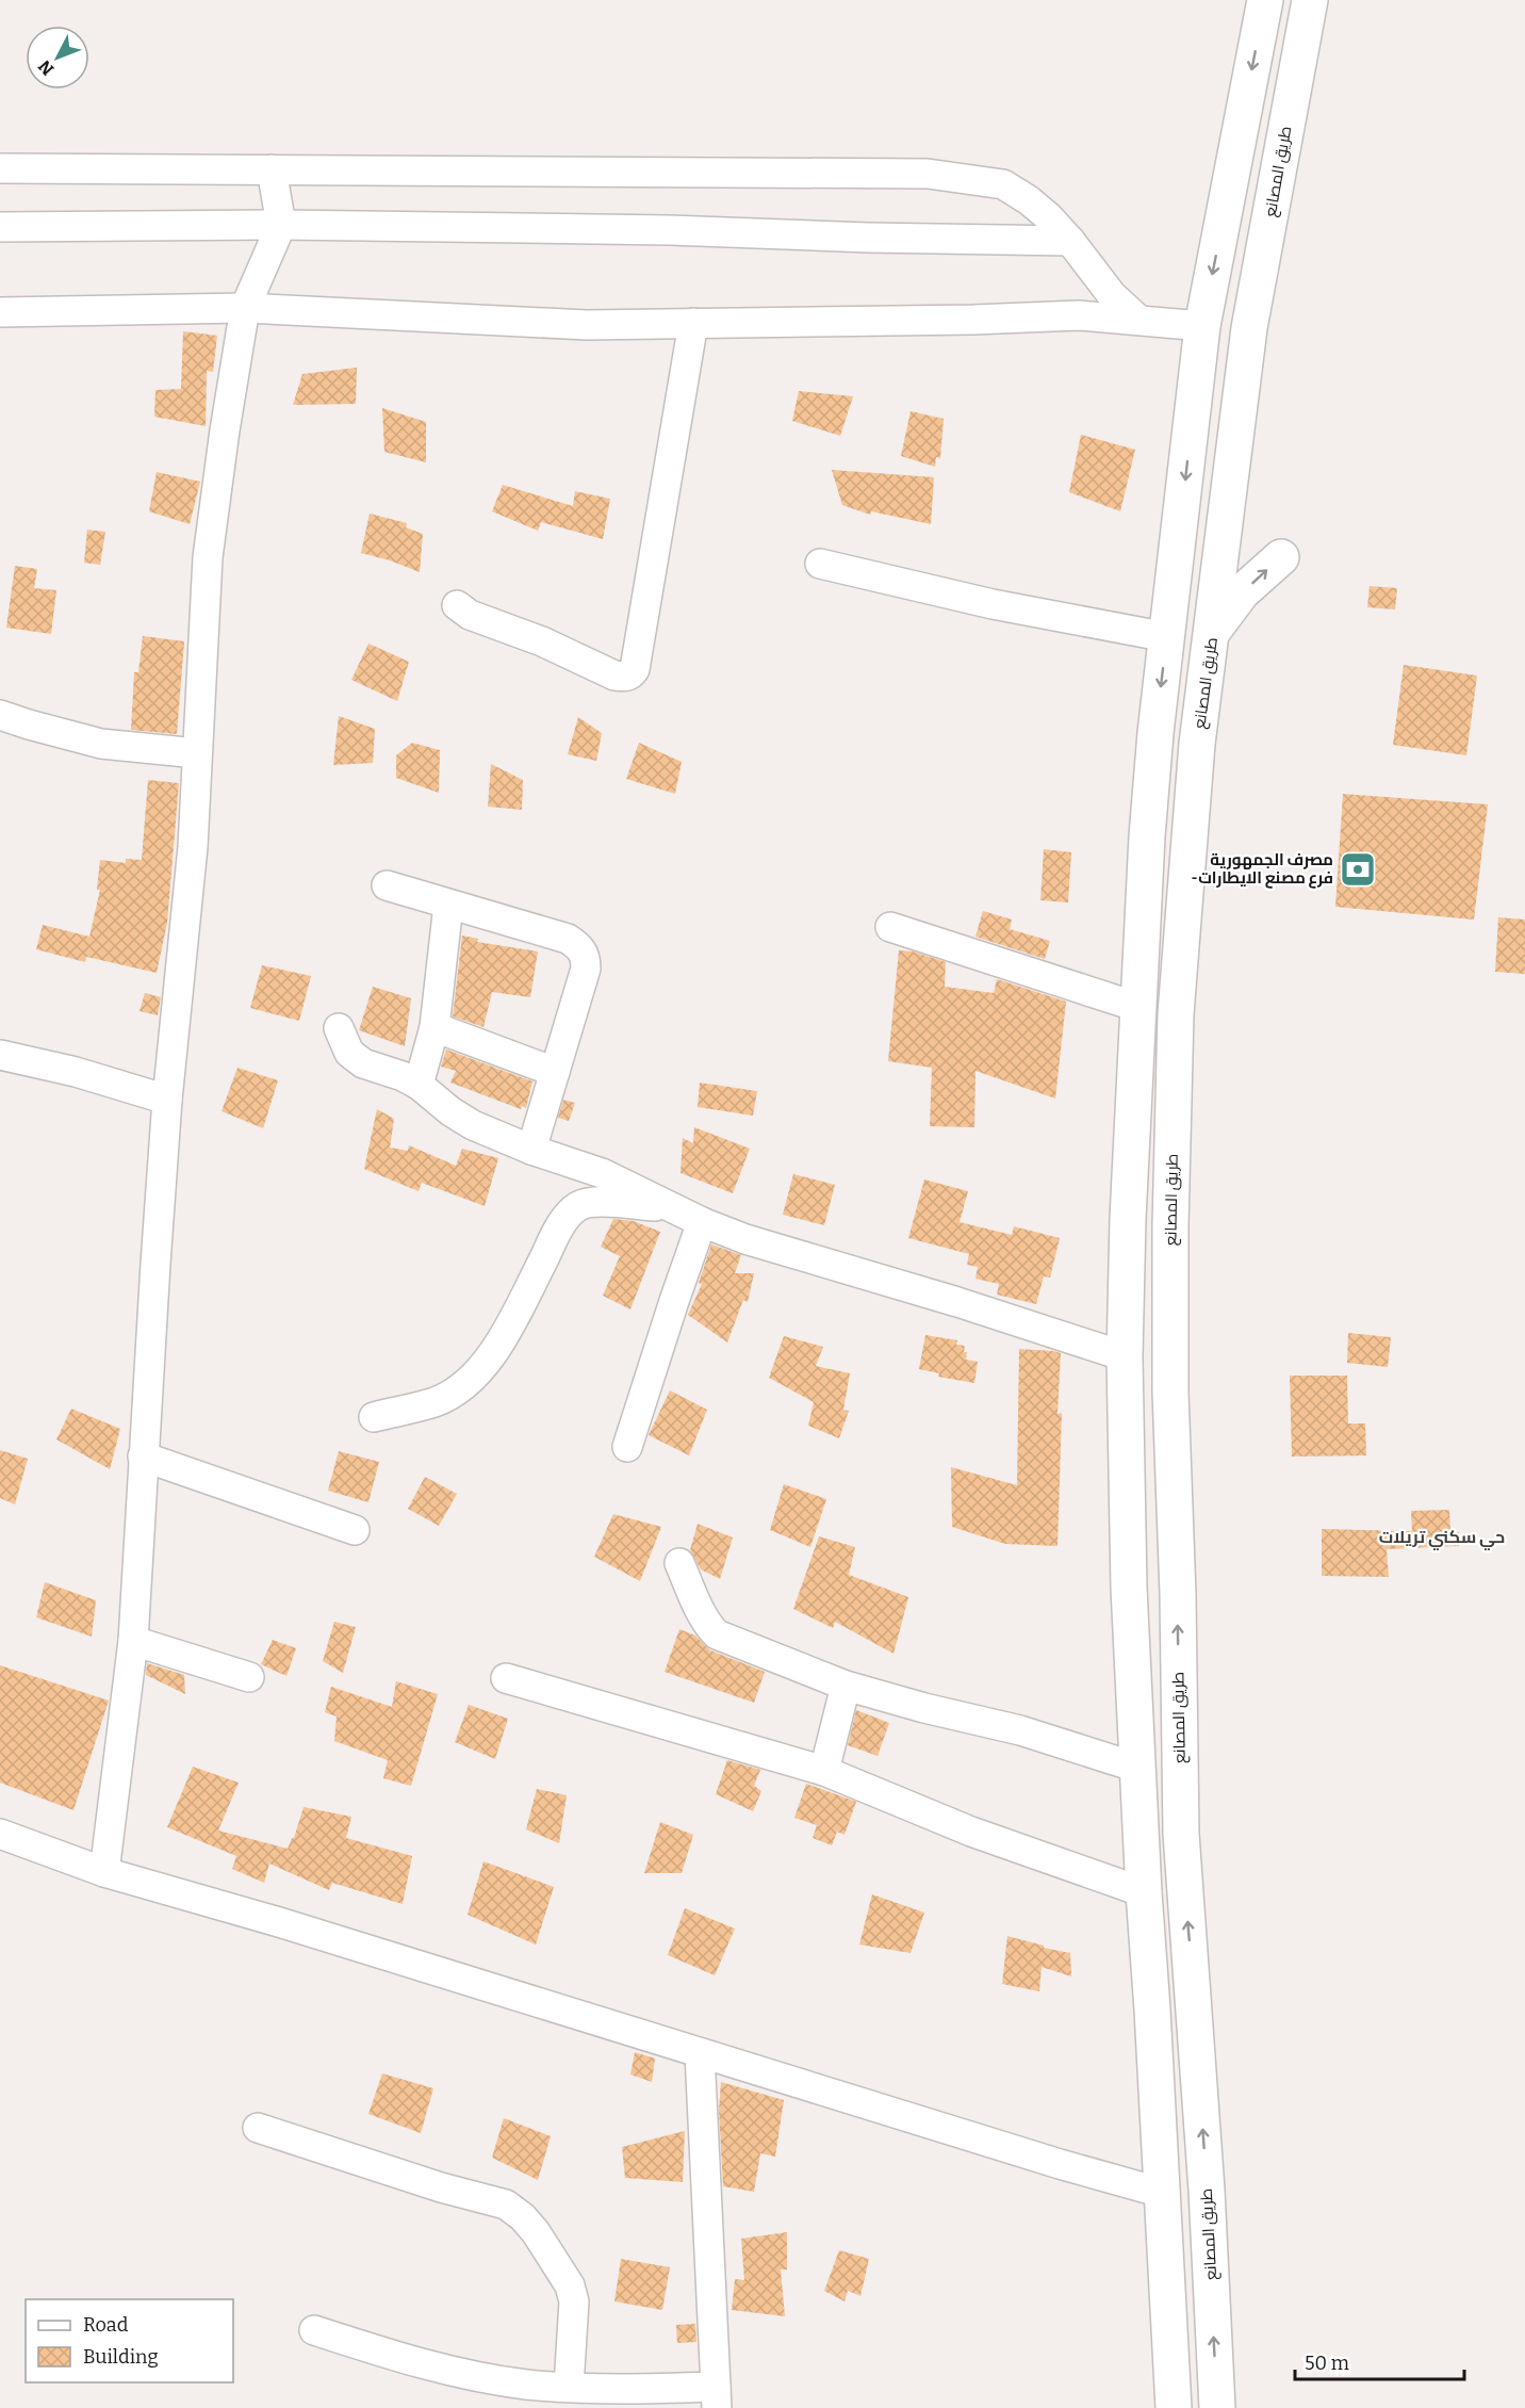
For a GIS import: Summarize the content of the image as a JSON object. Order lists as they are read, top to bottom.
{
  "streets": {
    "main road": ["طريق المصانع"]
  },
  "districts": ["حي سكني تريلات"],
  "places": {
    "bank": ["مصرف الجمهورية -فرع مصنع الايطارات"]
  },
  "legend": ["Road", "Building"],
  "scale_bar": "50 m",
  "north": "bottom left"
}
